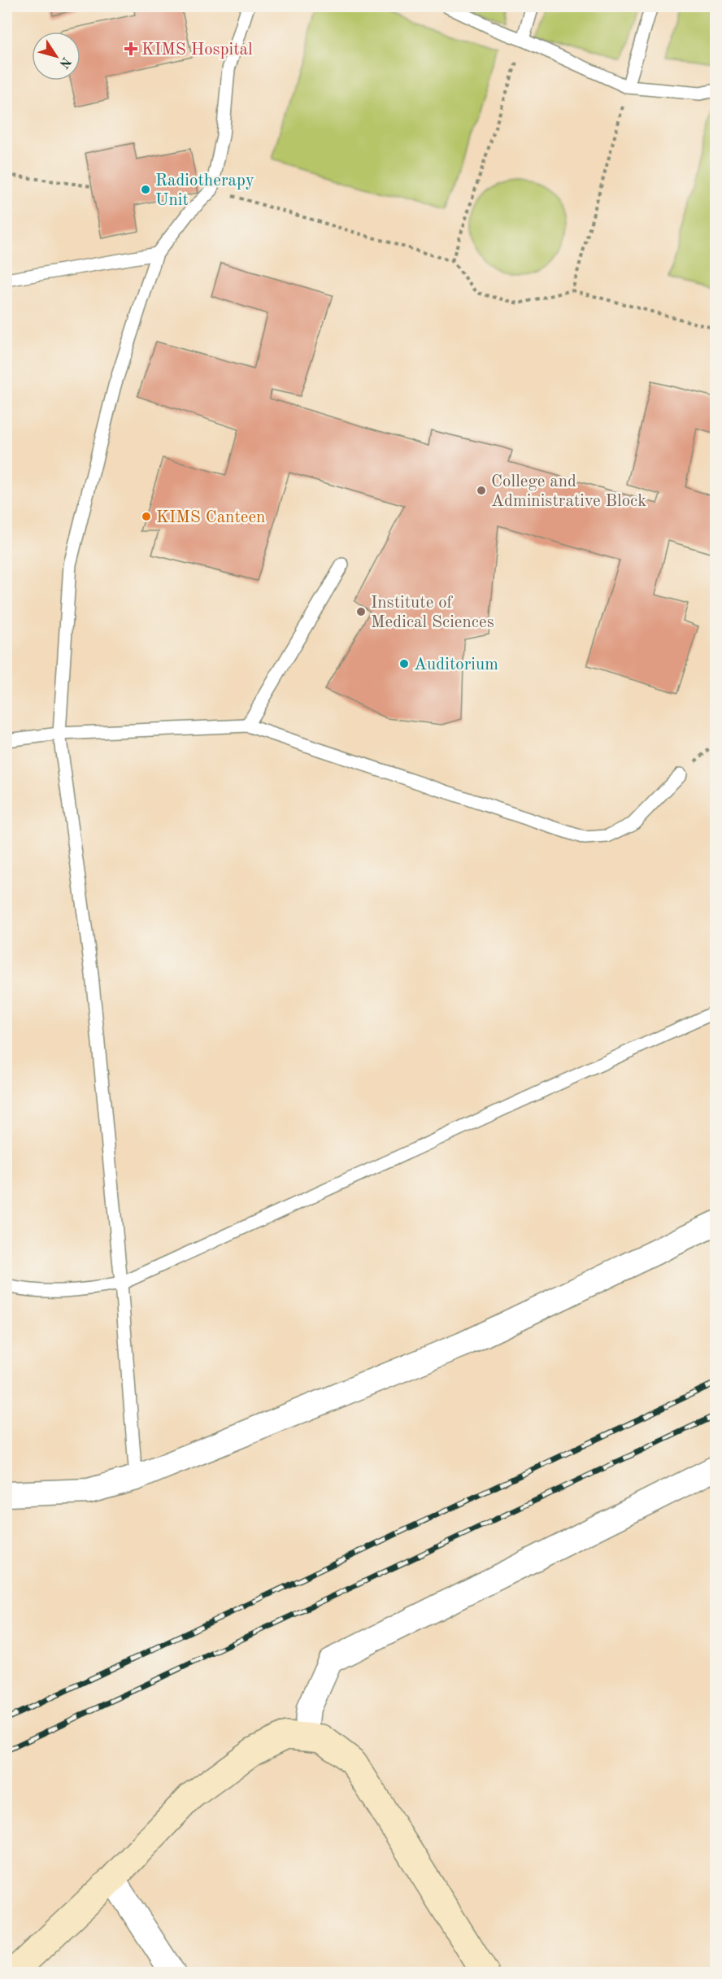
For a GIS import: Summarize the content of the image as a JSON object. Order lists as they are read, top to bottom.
{
  "places": {
    "health": ["KIMS Hospital"],
    "other": [
      "Radiotherapy Unit",
      "College and Administrative Block",
      "KIMS Canteen",
      "Institute of Medical Sciences",
      "Auditorium"
    ]
  },
  "north": "bottom right"
}
